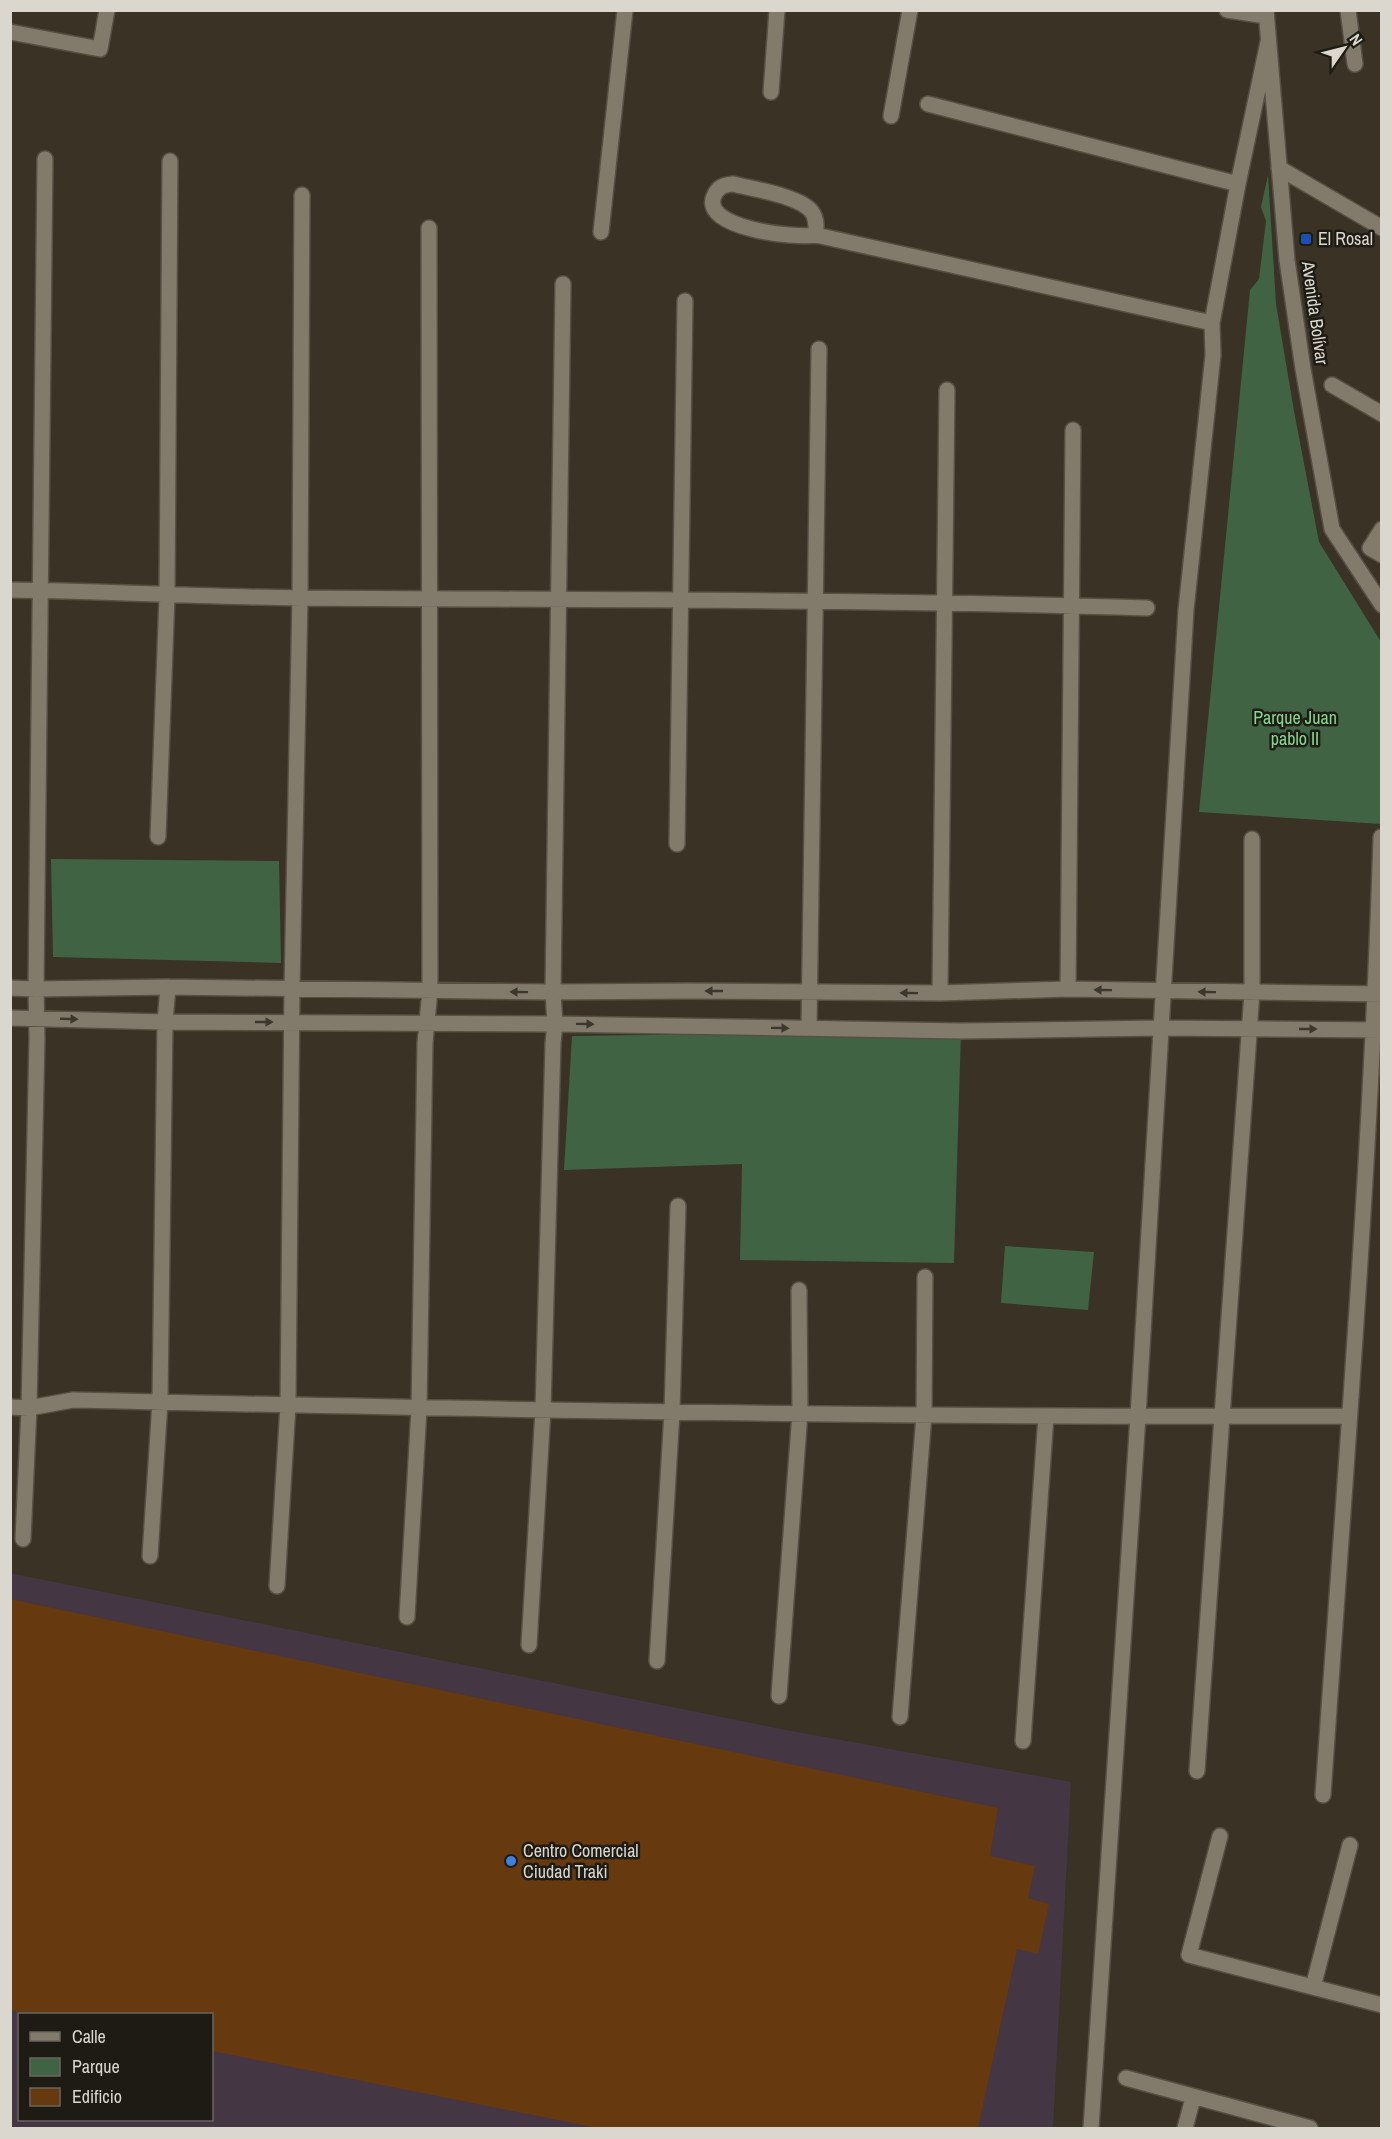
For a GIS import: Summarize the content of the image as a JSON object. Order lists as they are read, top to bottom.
{
  "streets": {
    "street": ["Avenida Bolívar"]
  },
  "parks": ["Parque Juan pablo II"],
  "places": {
    "transit": ["El Rosal"],
    "other": ["Centro Comercial Ciudad Traki"]
  },
  "legend": ["Calle", "Parque", "Edificio"],
  "north": "top right"
}
